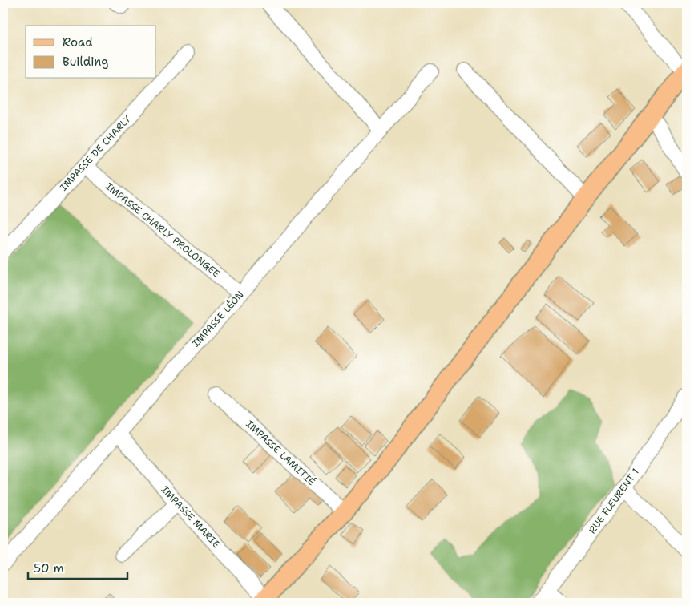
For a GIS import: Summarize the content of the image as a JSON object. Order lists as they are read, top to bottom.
{
  "streets": {
    "street": [
      "IMPASSE DE CHARLY",
      "IMPASSE CHARLY PROLONGEE",
      "IMPASSE LÉON",
      "IMPASSE LAMITIÉ",
      "RUE FLEURENT 1",
      "IMPASSE MARIE"
    ]
  },
  "crossings": [
    ["IMPASSE DE CHARLY", "IMPASSE CHARLY PROLONGEE"],
    ["IMPASSE CHARLY PROLONGEE", "IMPASSE LÉON"],
    ["IMPASSE LÉON", "IMPASSE MARIE"]
  ],
  "legend": ["Road", "Building"],
  "scale_bar": "50 m"
}
